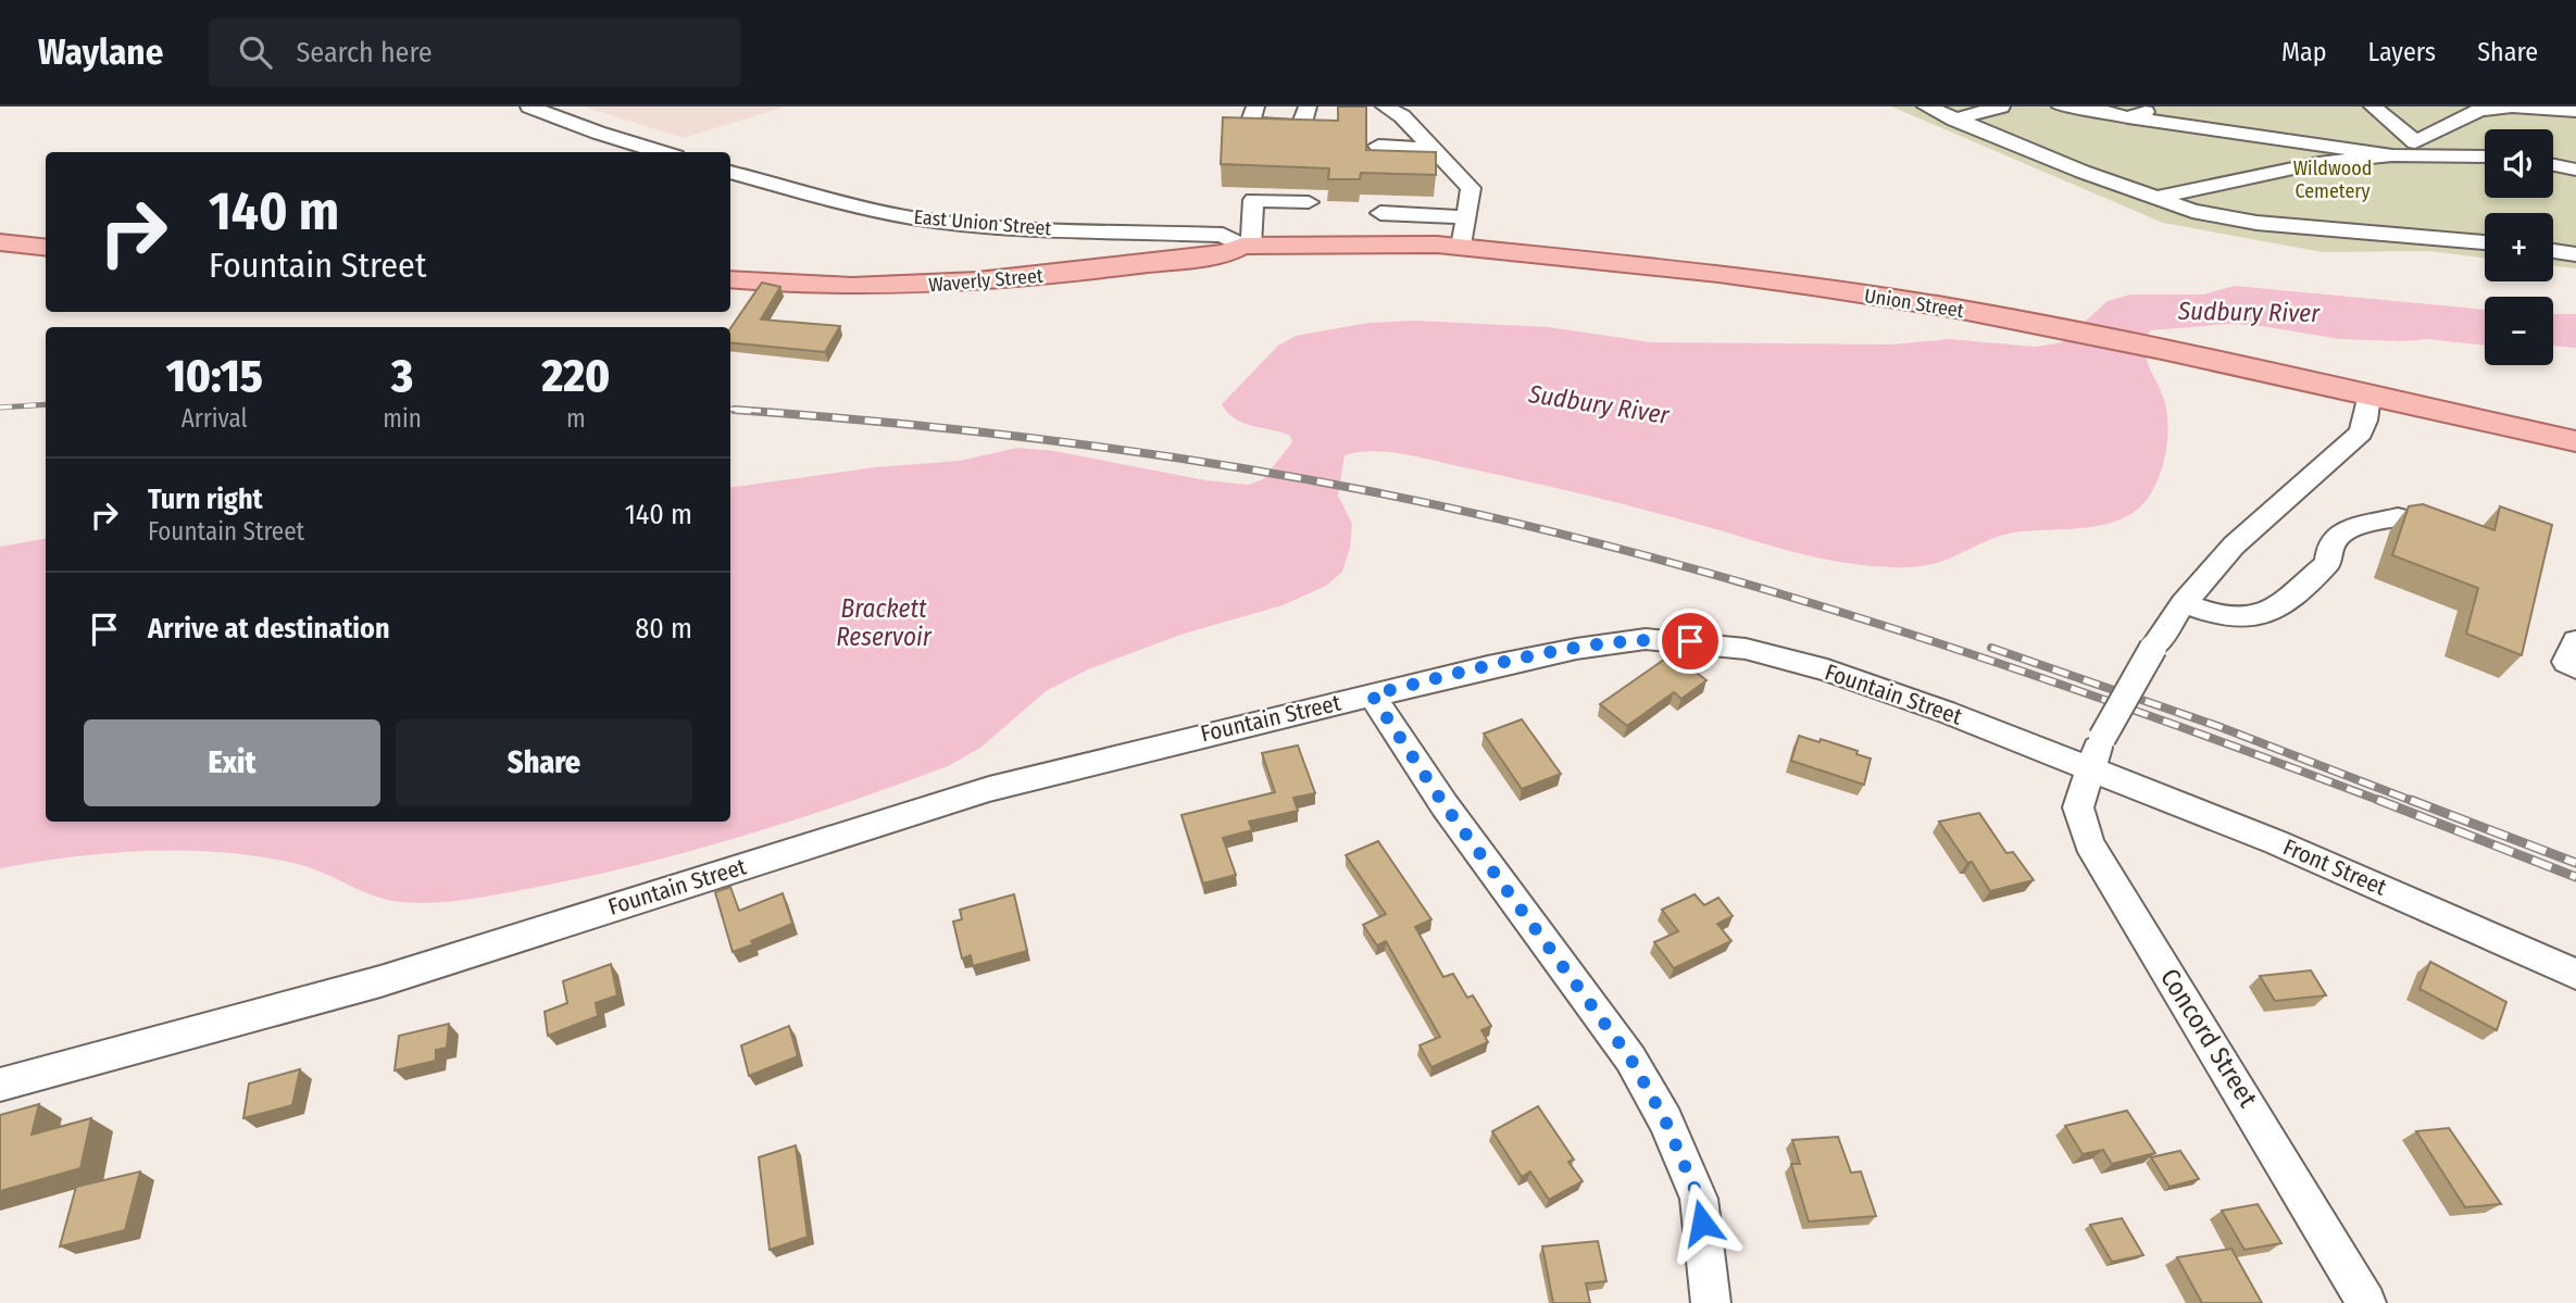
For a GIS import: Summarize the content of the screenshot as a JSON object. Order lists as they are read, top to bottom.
{
  "streets": {
    "main road": ["Waverly Street", "Union Street"],
    "street": [
      "East Union Street",
      "Fountain Street",
      "Front Street",
      "Concord Street"
    ]
  },
  "crossings": [
    ["East Union Street", "Waverly Street"],
    ["East Union Street", "Union Street"],
    ["Waverly Street", "Union Street"],
    ["Fountain Street", "Front Street"],
    ["Fountain Street", "Concord Street"],
    ["Front Street", "Concord Street"]
  ],
  "water": ["Sudbury River", "Brackett Reservoir"],
  "parks": ["Wildwood Cemetery"],
  "page": {
    "header": "Waylane",
    "search": "Search here",
    "nav": ["Map", "Layers", "Share"],
    "map_buttons": ["+", "−"],
    "turn": ["140 m", "Fountain Street"],
    "eta": [
      "10:15",
      "Arrival",
      "3",
      "min",
      "220",
      "m"
    ],
    "list": [
      {
        "name": "Turn right",
        "note": "Fountain Street",
        "value": "140 m"
      },
      {
        "name": "Arrive at destination",
        "value": "80 m"
      }
    ],
    "buttons": ["Exit", "Share"]
  }
}
